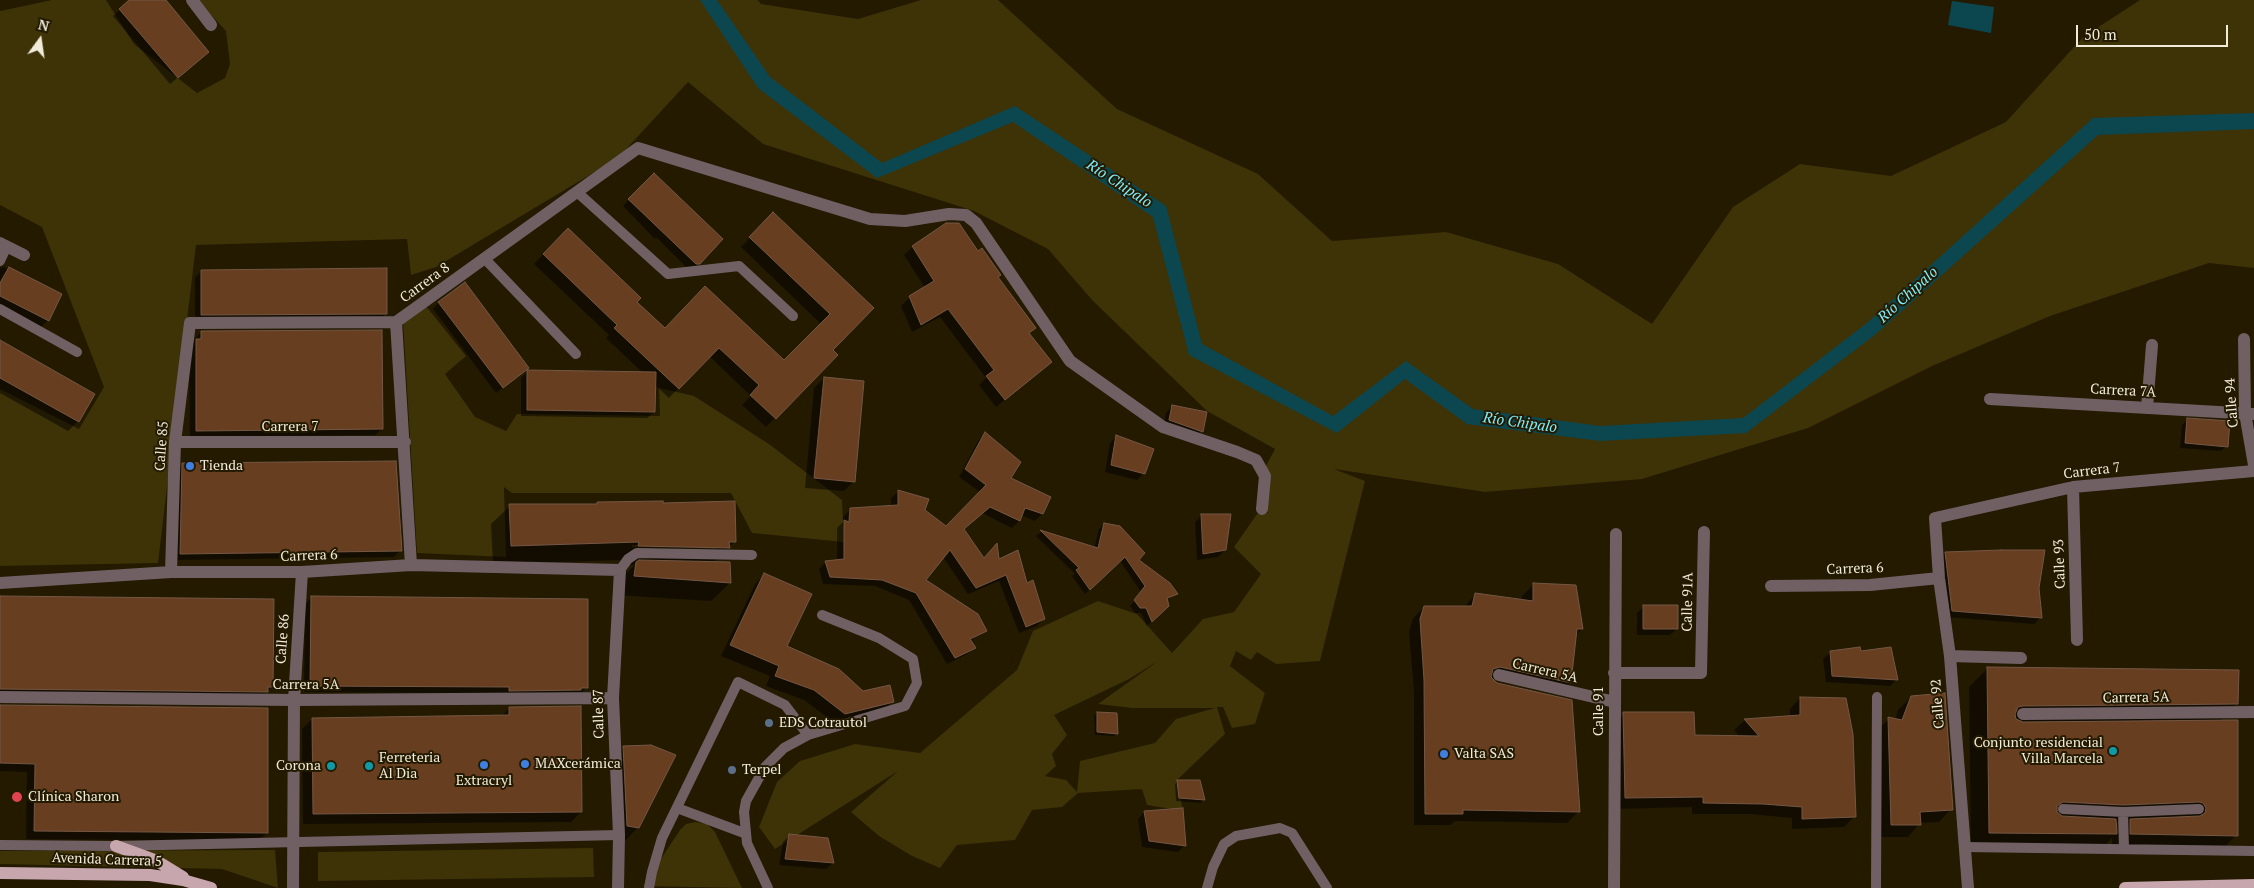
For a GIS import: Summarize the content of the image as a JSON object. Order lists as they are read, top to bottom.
{
  "streets": {
    "main road": ["Avenida Carrera 5"],
    "street": [
      "Carrera 8",
      "Carrera 7A",
      "Calle 94",
      "Carrera 7",
      "Calle 85",
      "Carrera 6",
      "Calle 93",
      "Calle 91A",
      "Calle 86",
      "Carrera 5A",
      "Calle 92",
      "Calle 91",
      "Calle 87"
    ]
  },
  "crossings": [
    ["Carrera 8", "Calle 85"],
    ["Carrera 7A", "Calle 94"],
    ["Carrera 7", "Calle 85"],
    ["Carrera 7", "Calle 93"],
    ["Carrera 7", "Calle 92"],
    ["Calle 85", "Carrera 6"],
    ["Carrera 6", "Calle 86"],
    ["Carrera 6", "Calle 92"],
    ["Carrera 6", "Calle 87"],
    ["Calle 91A", "Calle 91"],
    ["Calle 86", "Carrera 5A"],
    ["Carrera 5A", "Calle 91"],
    ["Carrera 5A", "Calle 87"]
  ],
  "water": ["Río Chipalo"],
  "places": [
    "Tienda",
    "EDS Cotrautol",
    "Conjunto residencial Villa Marcela",
    "Valta SAS",
    "MAXcerámica",
    "Extracryl",
    "Corona",
    "Ferreteria Al Dia",
    "Terpel",
    "Clínica Sharon"
  ],
  "scale_bar": "50 m",
  "north": "top"
}
